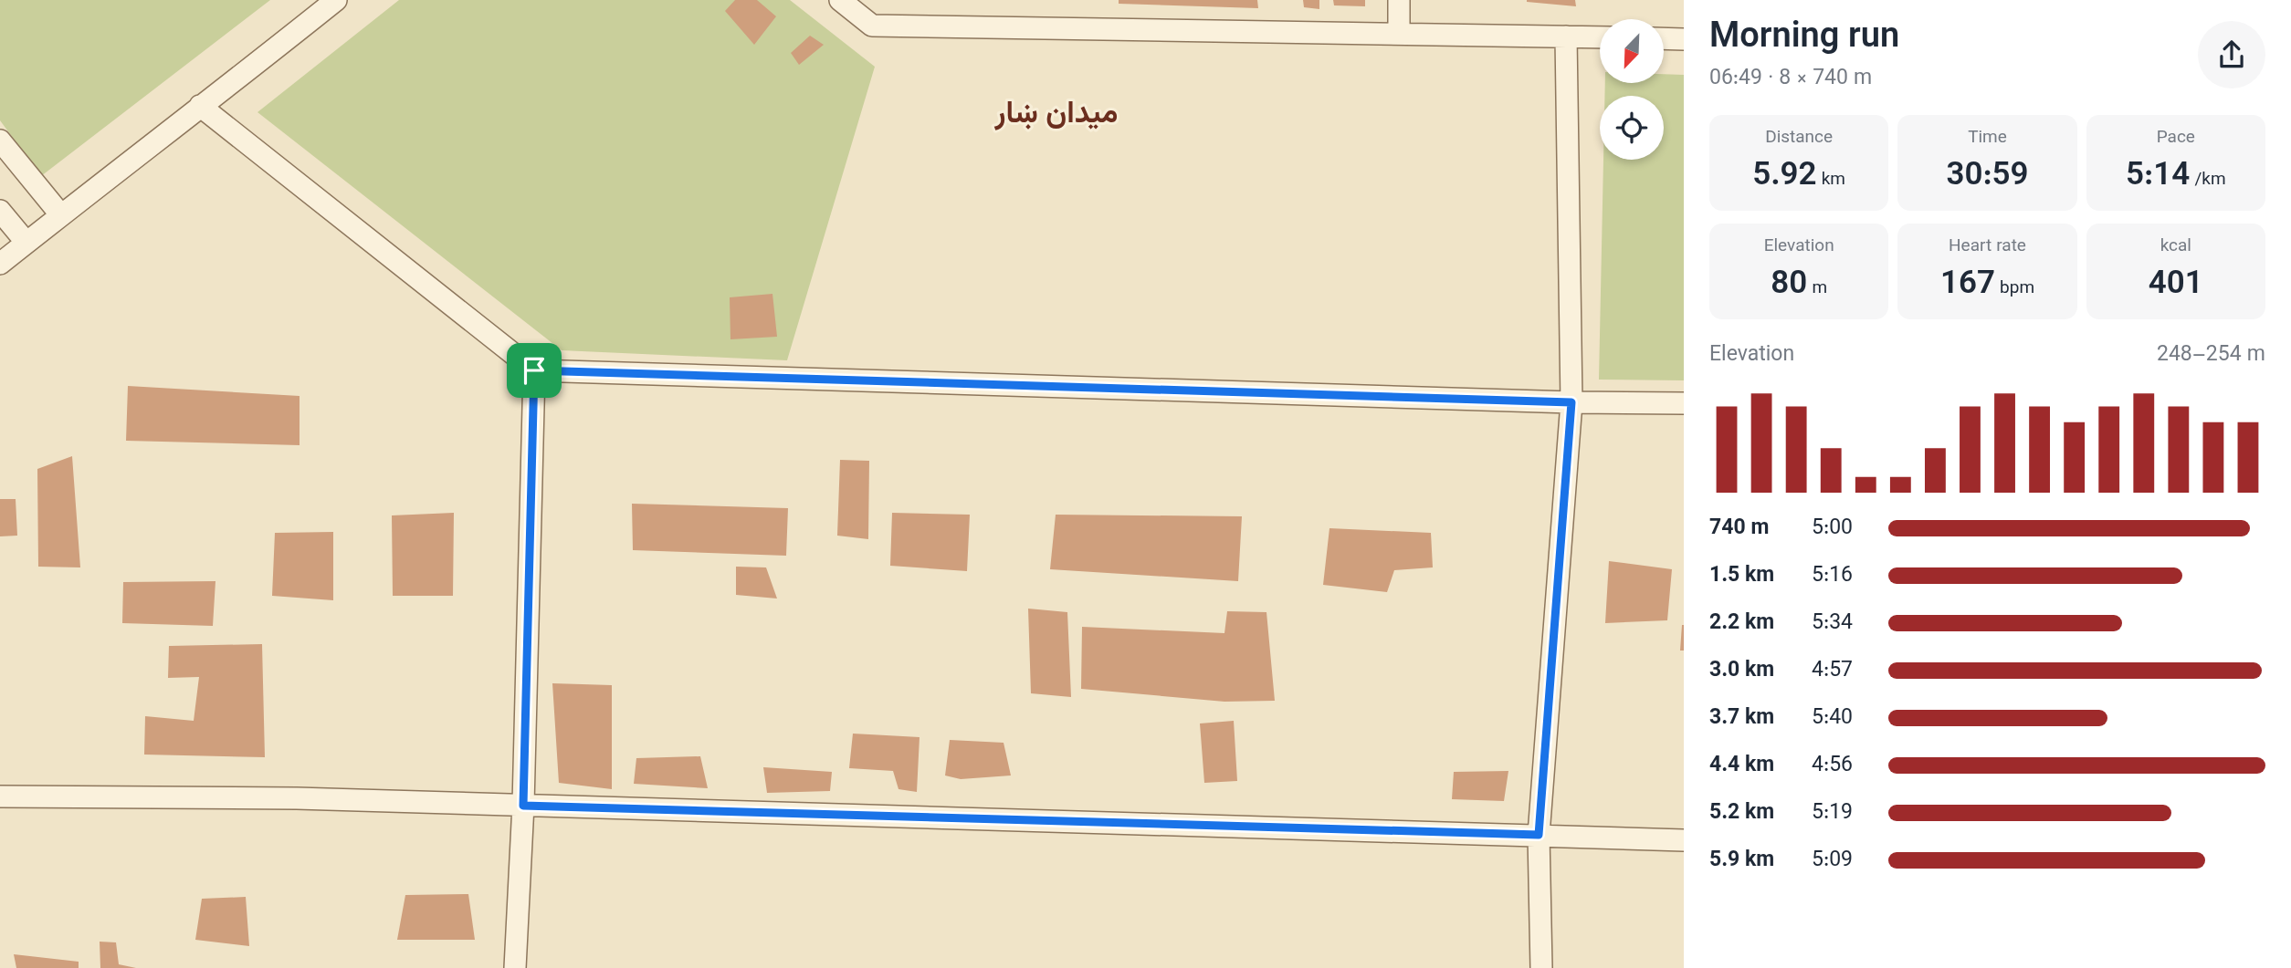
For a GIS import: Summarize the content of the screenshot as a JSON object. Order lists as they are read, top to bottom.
{
  "districts": ["میدان ښار"],
  "north": "bottom left",
  "page": {
    "heading": ["Morning run", "06:49 · 8 × 740 m"],
    "stats": [
      ["Distance", "5.92 km"],
      ["Time", "30:59"],
      ["Pace", "5:14 /km"],
      ["Elevation", "80 m"],
      ["Heart rate", "167 bpm"],
      ["kcal", "401"]
    ],
    "chart": ["Elevation", "248–254 m"],
    "list": [
      {
        "name": "740 m",
        "note": "5:00"
      },
      {
        "name": "1.5 km",
        "note": "5:16"
      },
      {
        "name": "2.2 km",
        "note": "5:34"
      },
      {
        "name": "3.0 km",
        "note": "4:57"
      },
      {
        "name": "3.7 km",
        "note": "5:40"
      },
      {
        "name": "4.4 km",
        "note": "4:56"
      },
      {
        "name": "5.2 km",
        "note": "5:19"
      },
      {
        "name": "5.9 km",
        "note": "5:09"
      }
    ]
  }
}
